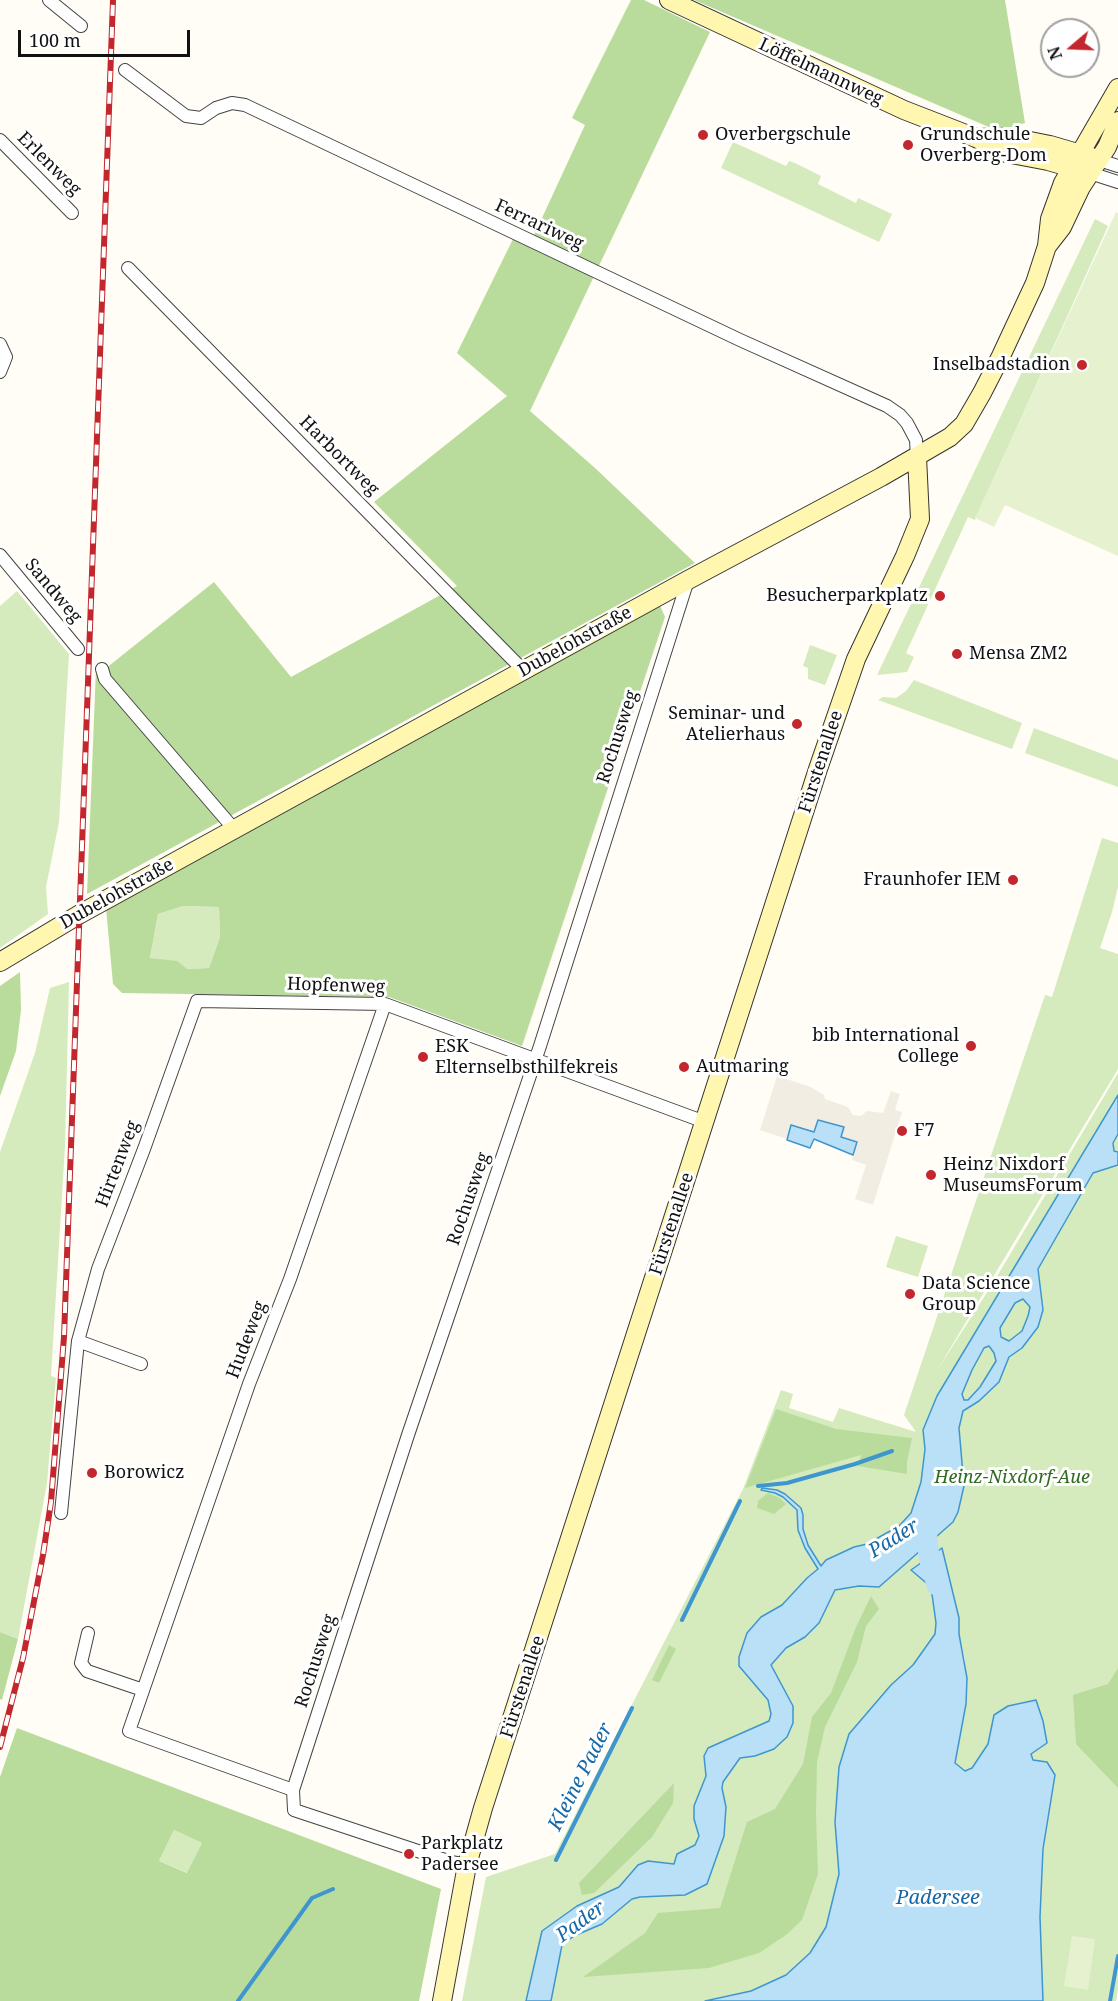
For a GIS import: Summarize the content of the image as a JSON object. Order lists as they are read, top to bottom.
{
  "streets": {
    "street": [
      "Löffelmannweg",
      "Erlenweg",
      "Ferrariweg",
      "Harbortweg",
      "Sandweg",
      "Dubelohstraße",
      "Rochusweg",
      "Fürstenallee",
      "Hopfenweg",
      "Hirtenweg",
      "Hudeweg"
    ]
  },
  "crossings": [
    ["Ferrariweg", "Dubelohstraße"],
    ["Ferrariweg", "Fürstenallee"],
    ["Harbortweg", "Dubelohstraße"],
    ["Dubelohstraße", "Rochusweg"],
    ["Dubelohstraße", "Fürstenallee"],
    ["Rochusweg", "Hopfenweg"],
    ["Rochusweg", "Hudeweg"],
    ["Fürstenallee", "Hopfenweg"],
    ["Hopfenweg", "Hirtenweg"],
    ["Hopfenweg", "Hudeweg"]
  ],
  "water": ["Pader", "Kleine Pader", "Padersee"],
  "parks": ["Heinz-Nixdorf-Aue"],
  "places": [
    "Overbergschule",
    "Grundschule Overberg-Dom",
    "Inselbadstadion",
    "Besucherparkplatz",
    "Mensa ZM2",
    "Seminar- und Atelierhaus",
    "Fraunhofer IEM",
    "bib International College",
    "ESK Elternselbsthilfekreis",
    "Autmaring",
    "F7",
    "Heinz Nixdorf MuseumsForum",
    "Data Science Group",
    "Borowicz",
    "Parkplatz Padersee"
  ],
  "scale_bar": "100 m",
  "north": "left"
}
